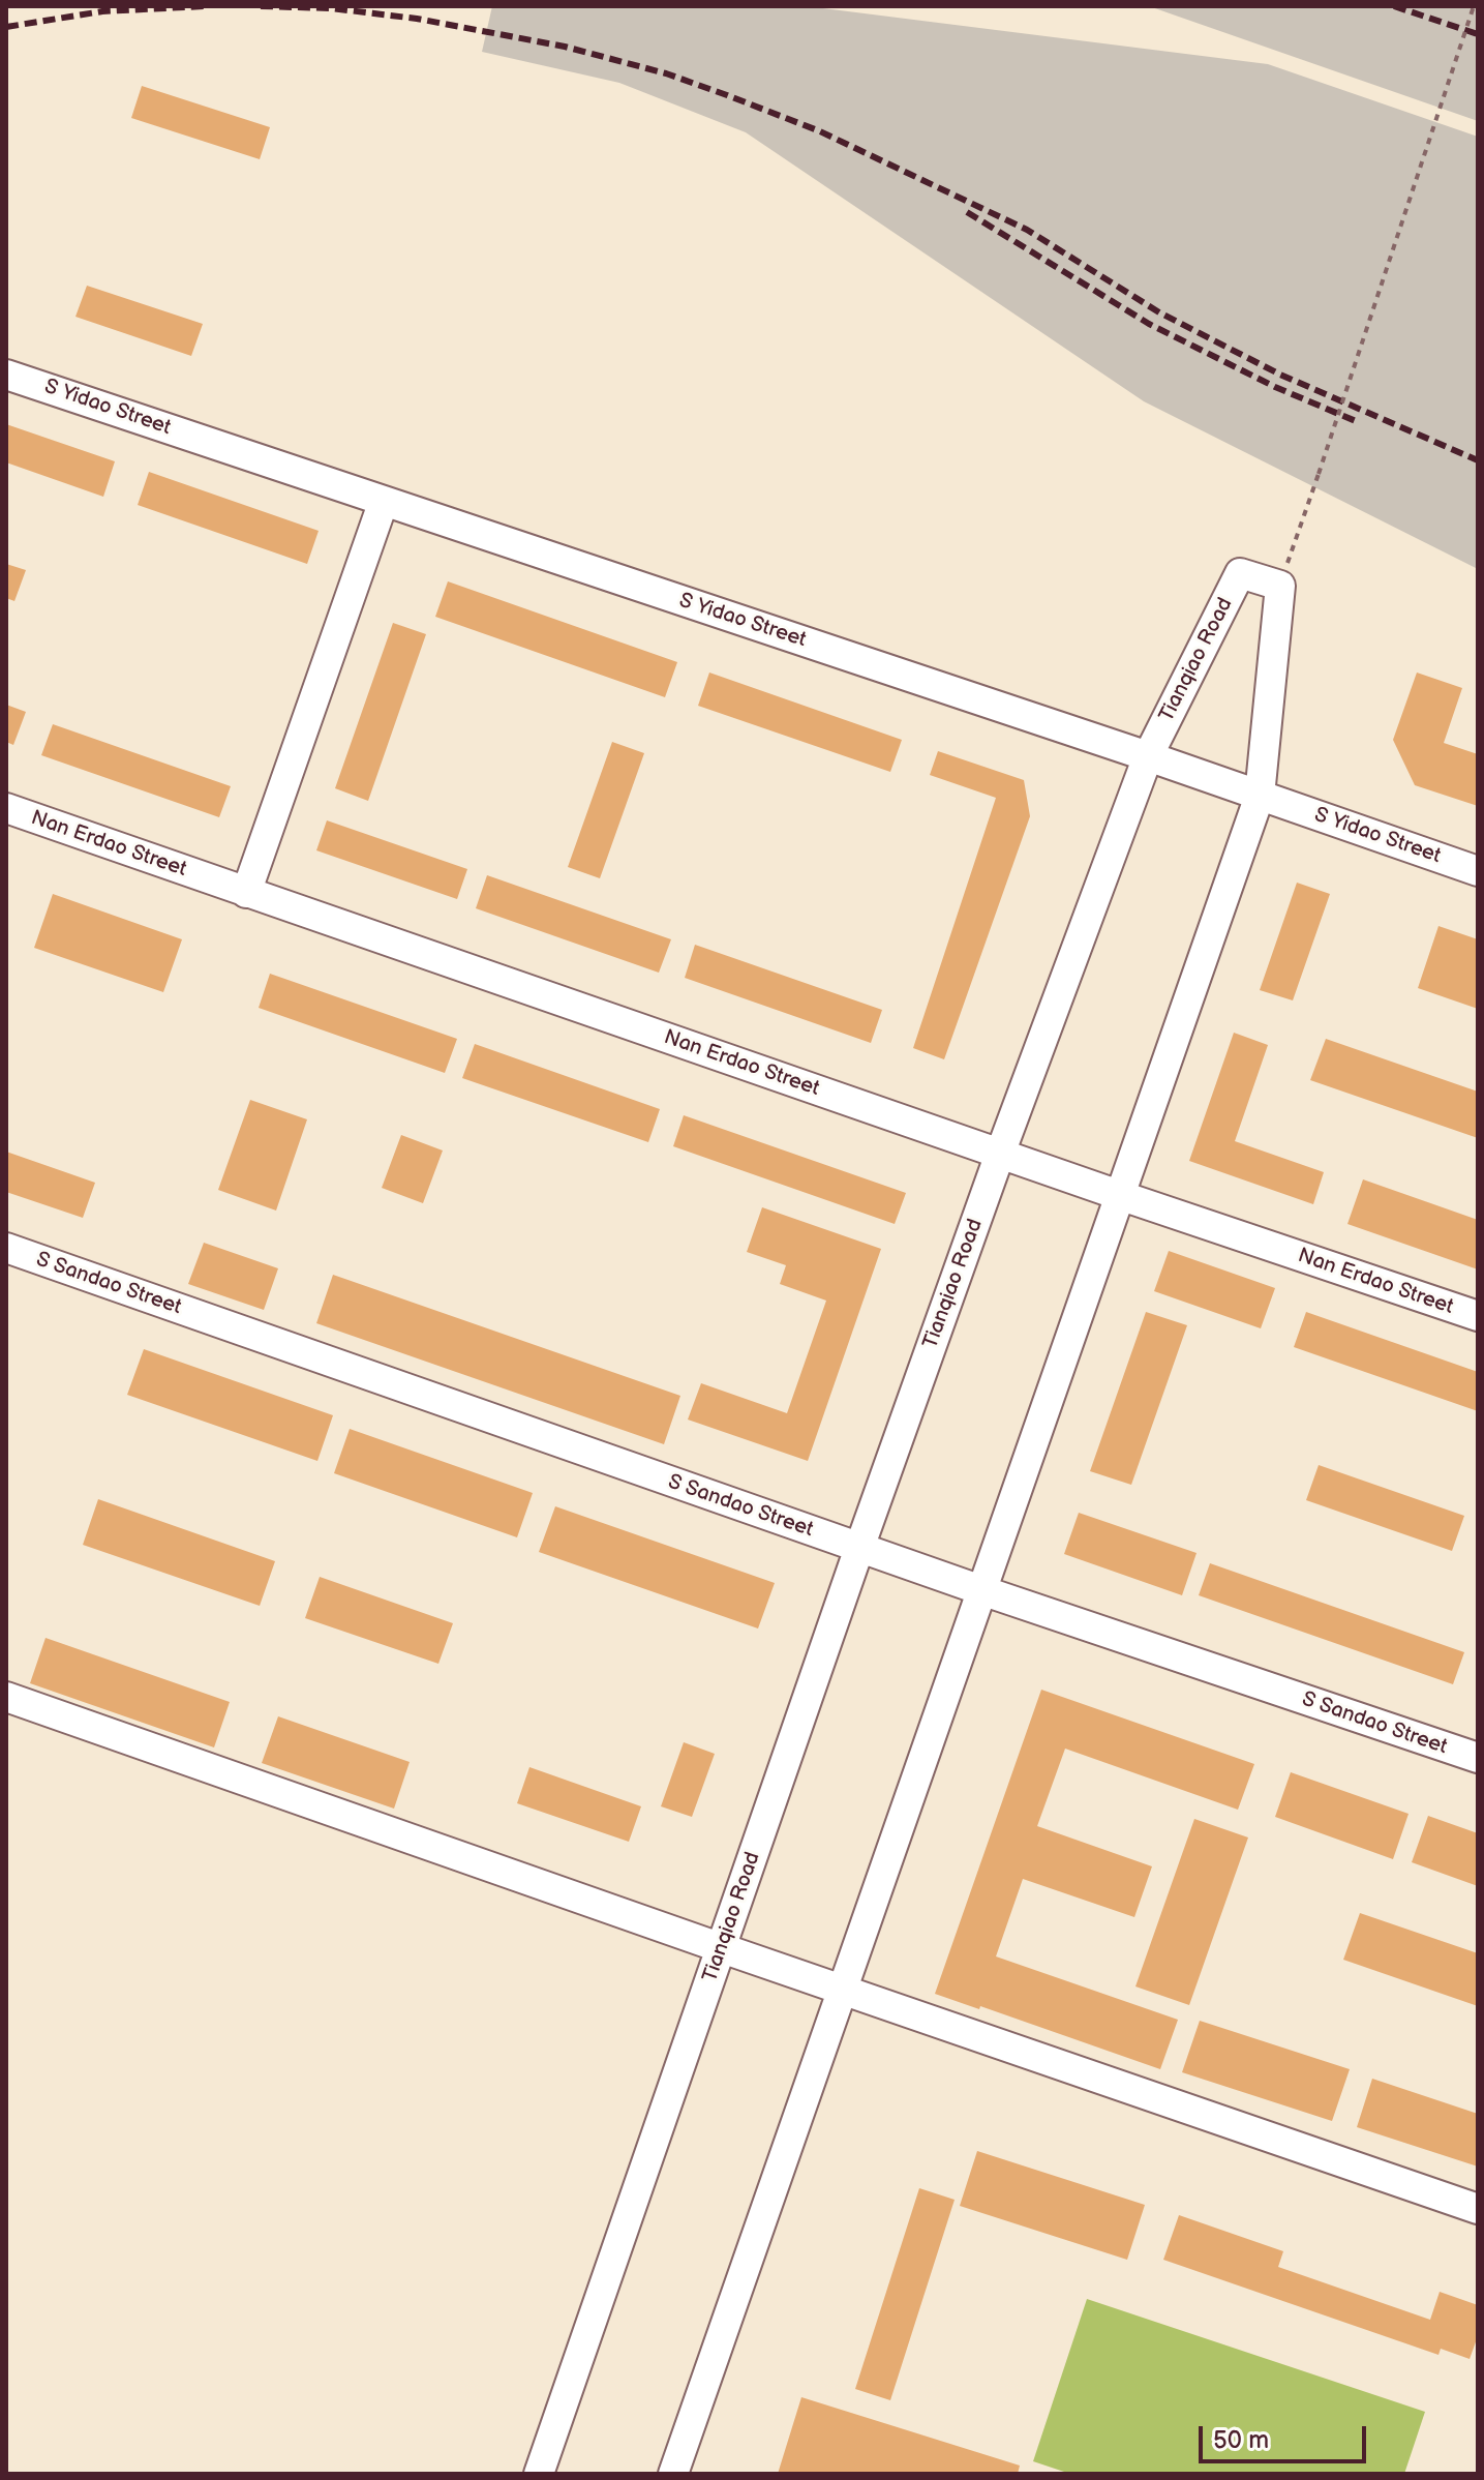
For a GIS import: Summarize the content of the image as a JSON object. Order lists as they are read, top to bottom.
{
  "streets": {
    "street": [
      "S Yidao Street",
      "Tianqiao Road",
      "Nan Erdao Street",
      "S Sandao Street"
    ]
  },
  "crossings": [
    ["S Yidao Street", "Tianqiao Road"],
    ["Tianqiao Road", "Nan Erdao Street"],
    ["Tianqiao Road", "S Sandao Street"]
  ],
  "scale_bar": "50 m"
}
